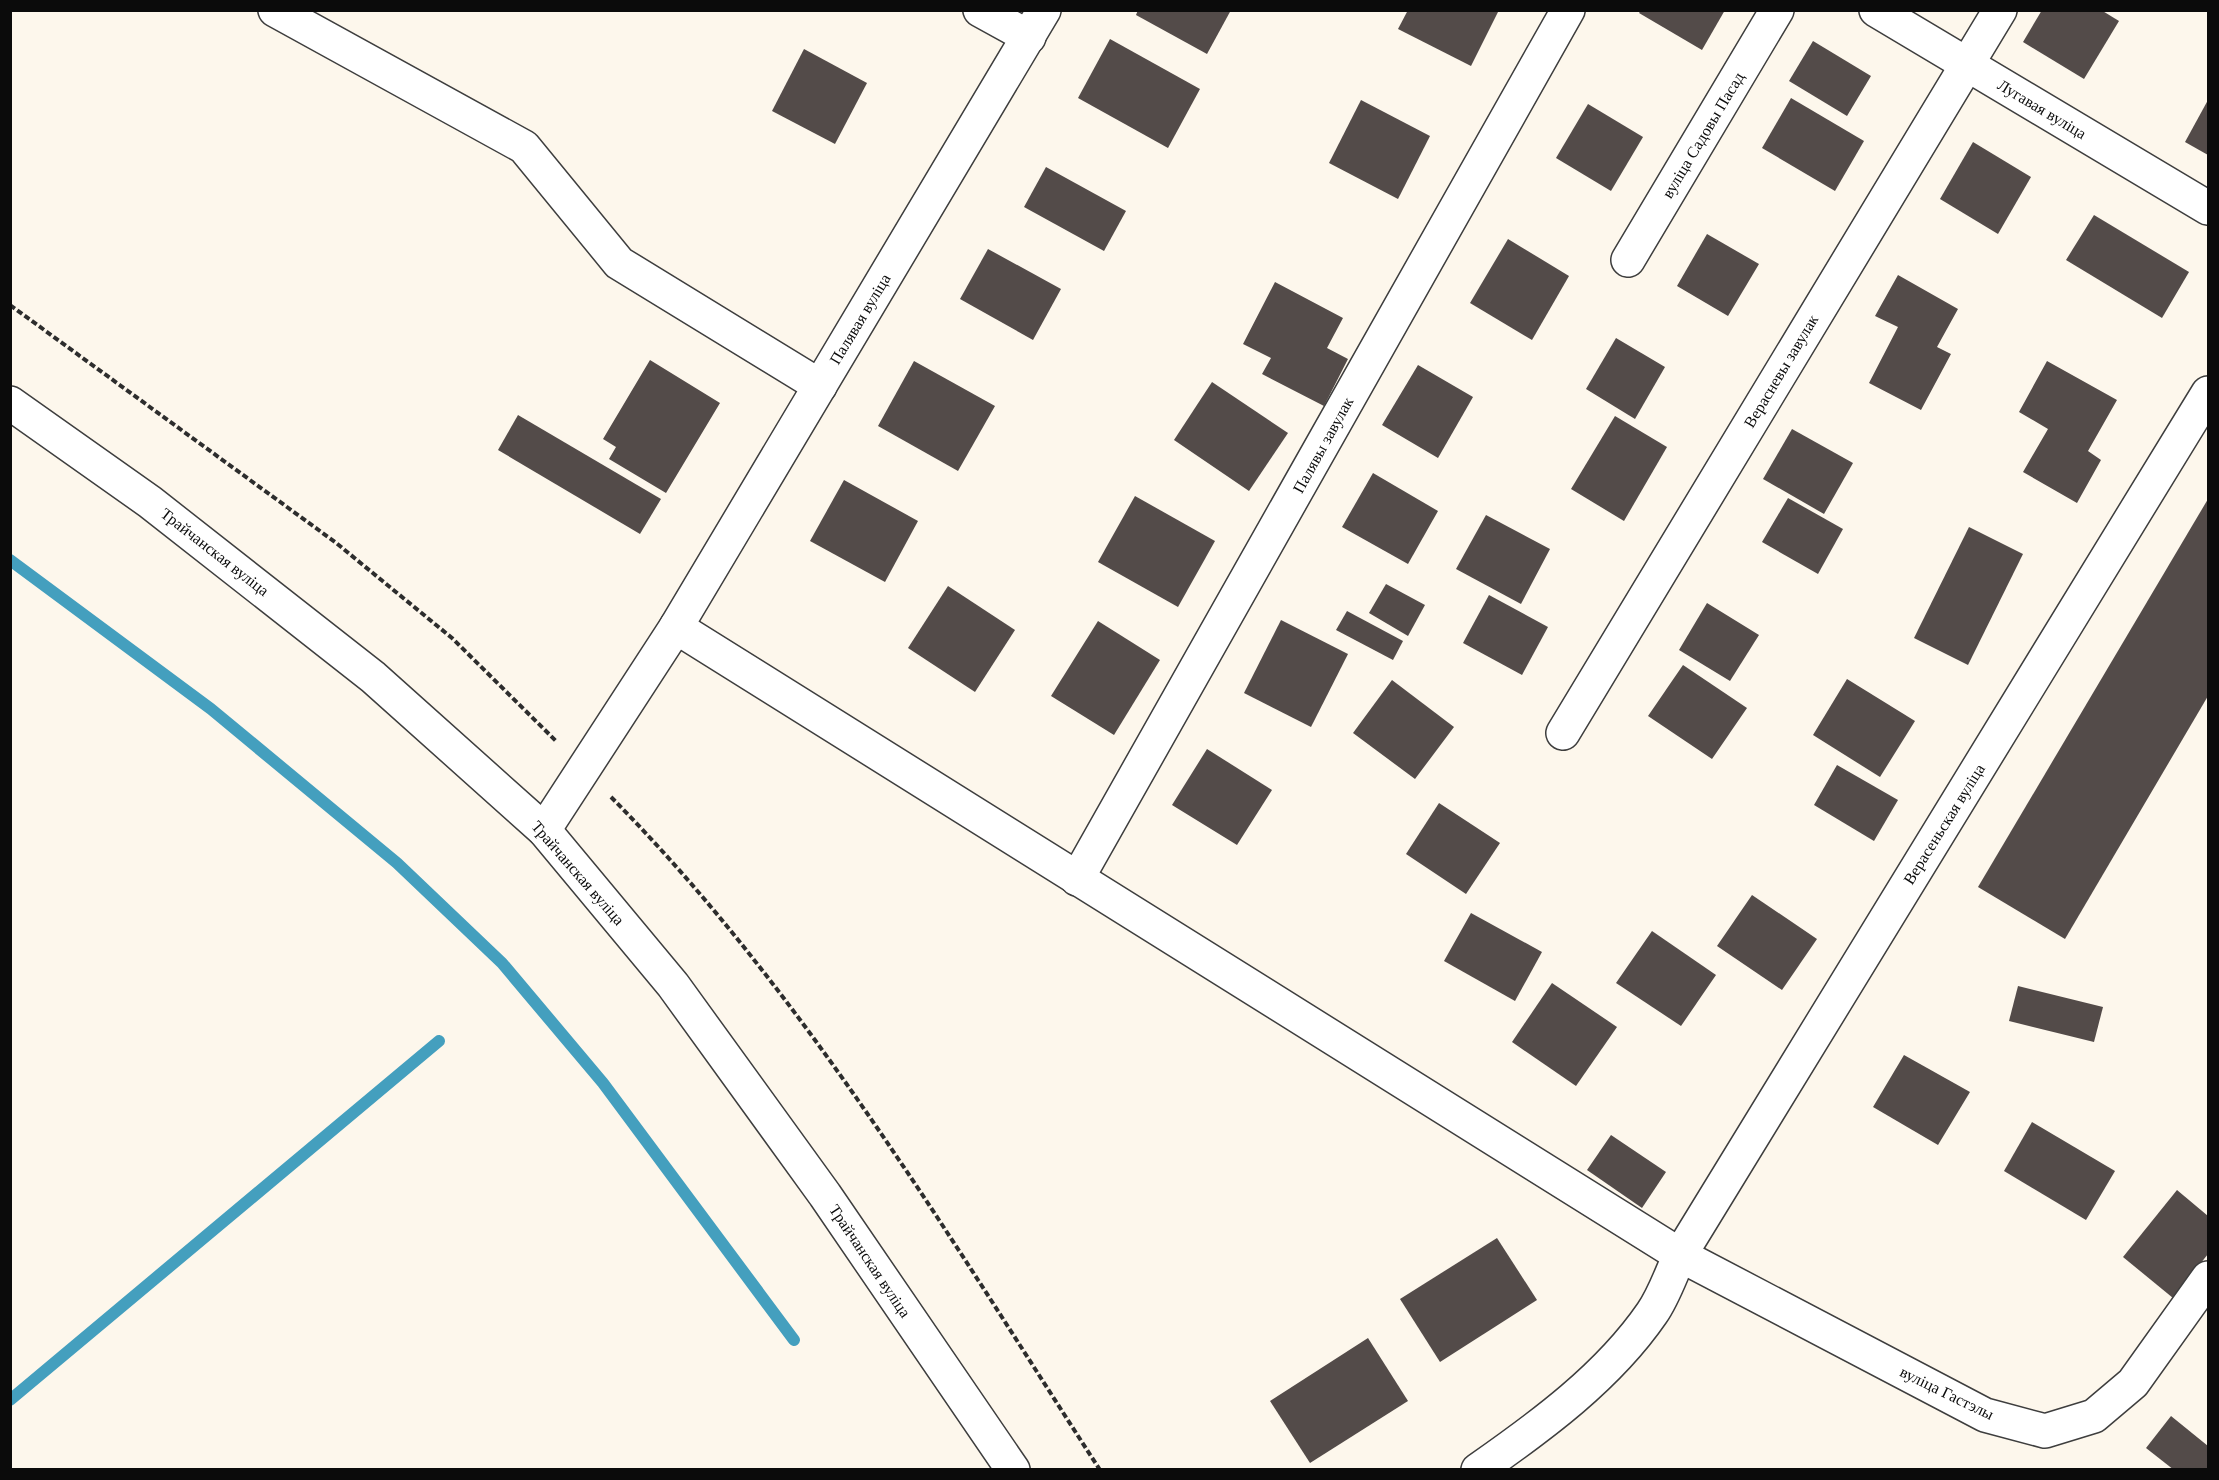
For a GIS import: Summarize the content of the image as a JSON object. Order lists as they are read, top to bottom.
{
  "streets": {
    "street": [
      "Лугавая вуліца",
      "вуліца Садовы Пасад",
      "Палявая вуліца",
      "Верасневы завулак",
      "Палявы завулак",
      "Трайчанская вуліца",
      "Верасеньская вуліца",
      "вуліца Гастэлы"
    ]
  },
  "crossings": [
    ["Лугавая вуліца", "Верасневы завулак"],
    ["Палявая вуліца", "Трайчанская вуліца"],
    ["Палявая вуліца", "вуліца Гастэлы"],
    ["Палявы завулак", "вуліца Гастэлы"],
    ["Верасеньская вуліца", "вуліца Гастэлы"]
  ]
}
